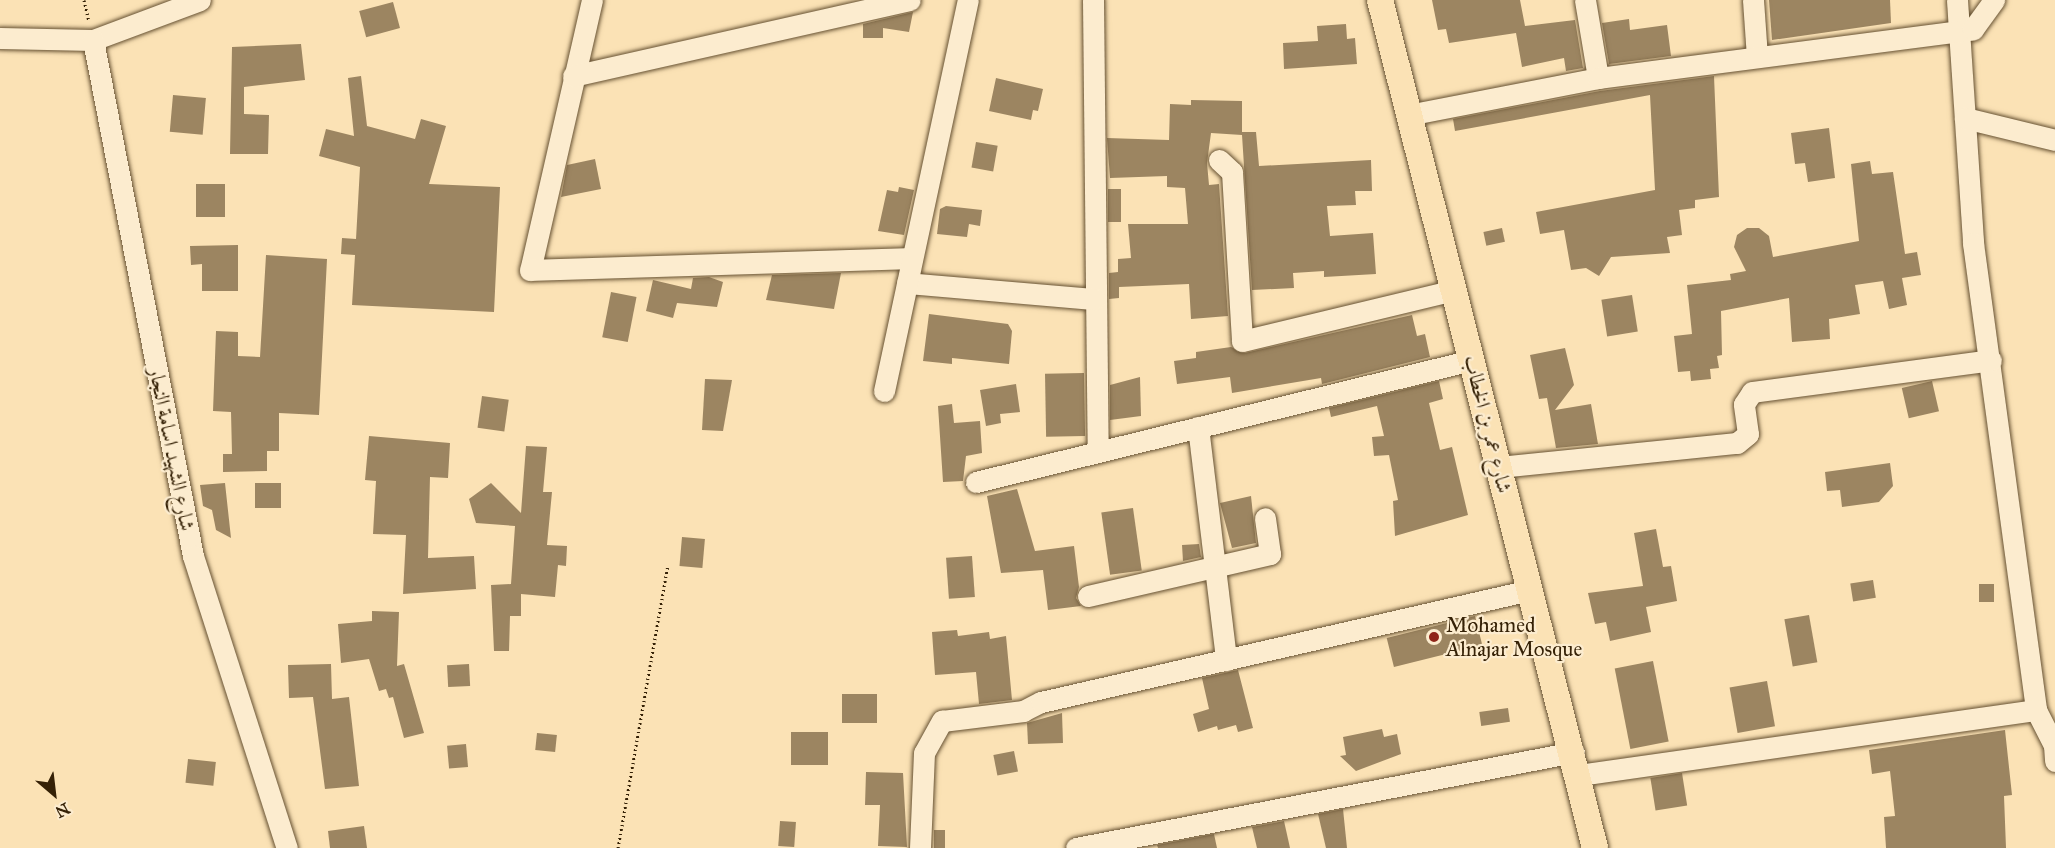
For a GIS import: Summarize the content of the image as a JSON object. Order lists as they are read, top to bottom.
{
  "streets": {
    "main road": ["شارع عمر بن الخطاب"],
    "street": ["شارع الشهيد اسامة النجار"]
  },
  "places": ["Mohamed Alnajar Mosque"],
  "north": "bottom right"
}
